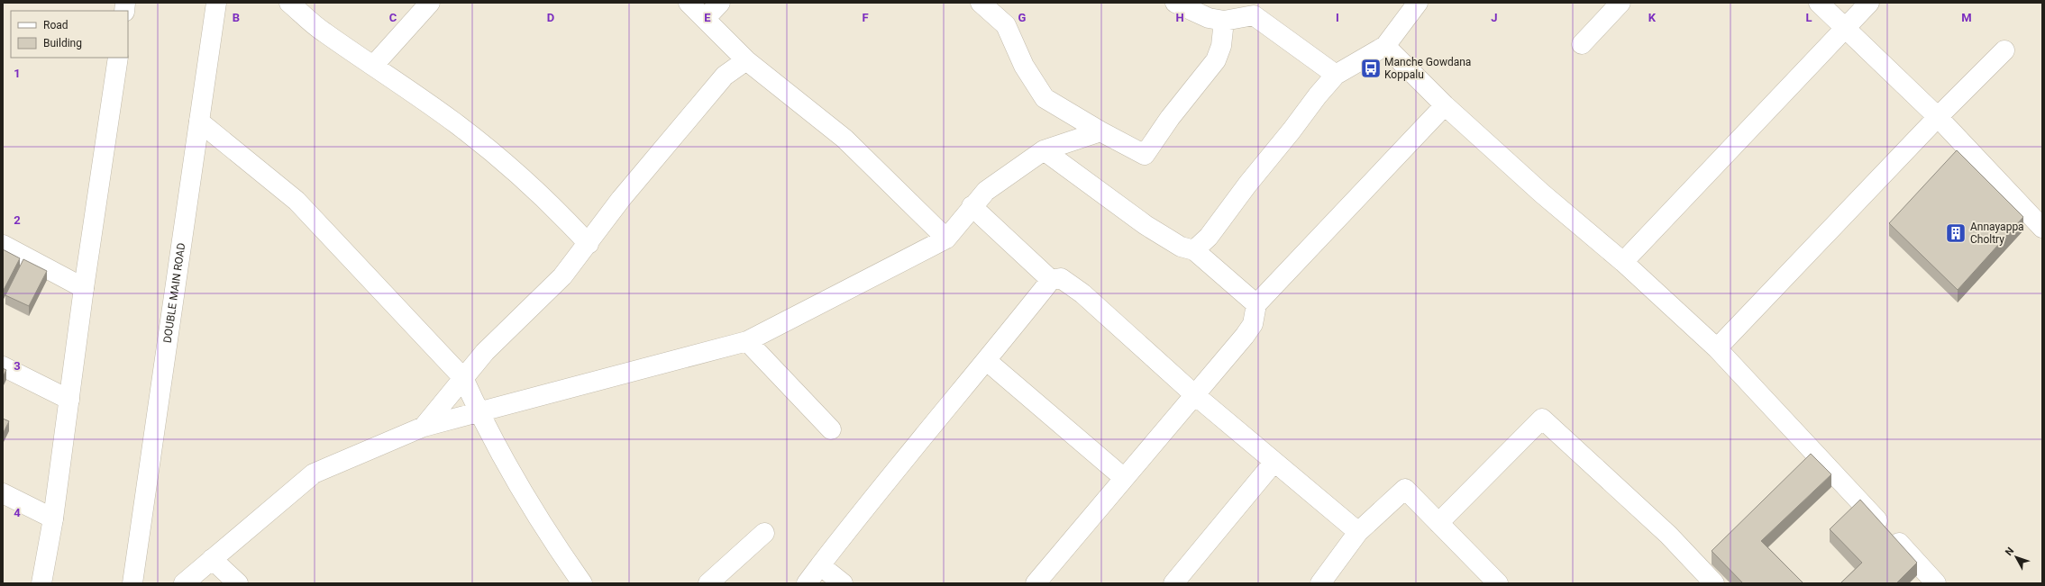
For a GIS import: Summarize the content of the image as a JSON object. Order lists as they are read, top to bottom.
{
  "streets": {
    "street": ["DOUBLE MAIN ROAD"]
  },
  "places": {
    "bus stop": ["Manche Gowdana Koppalu"],
    "building": ["Annayappa Choltry"]
  },
  "legend": ["Road", "Building"],
  "north": "top left",
  "grid": {
    "columns": [
      "B",
      "C",
      "D",
      "E",
      "F",
      "G",
      "H",
      "I",
      "J",
      "K",
      "L",
      "M"
    ],
    "rows": [
      "1",
      "2",
      "3",
      "4"
    ]
  }
}
